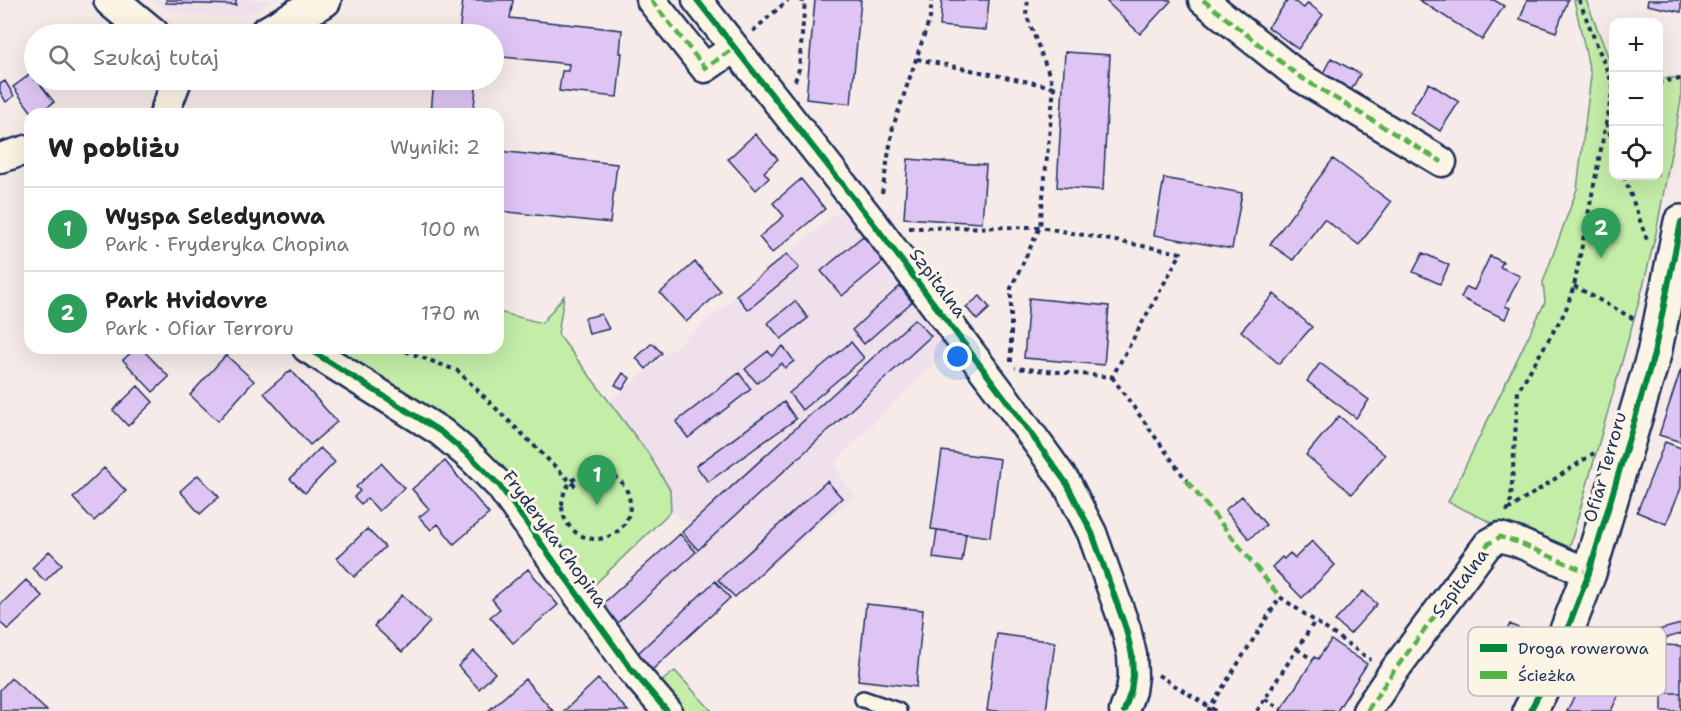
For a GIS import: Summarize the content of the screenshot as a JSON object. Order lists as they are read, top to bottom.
{
  "streets": {
    "street": ["Szpitalna", "Ofiar Terroru", "Fryderyka Chopina"]
  },
  "crossings": [
    ["Szpitalna", "Ofiar Terroru"]
  ],
  "legend": ["Droga rowerowa", "Ścieżka"],
  "page": {
    "map_buttons": ["+", "−"],
    "search": "Szukaj tutaj",
    "heading": ["W pobliżu", "Wyniki: 2"],
    "list": [
      {
        "mark": "1",
        "name": "Wyspa Seledynowa",
        "note": "Park · Fryderyka Chopina",
        "value": "100 m"
      },
      {
        "mark": "2",
        "name": "Park Hvidovre",
        "note": "Park · Ofiar Terroru",
        "value": "170 m"
      }
    ],
    "pins": ["2", "1"]
  }
}
